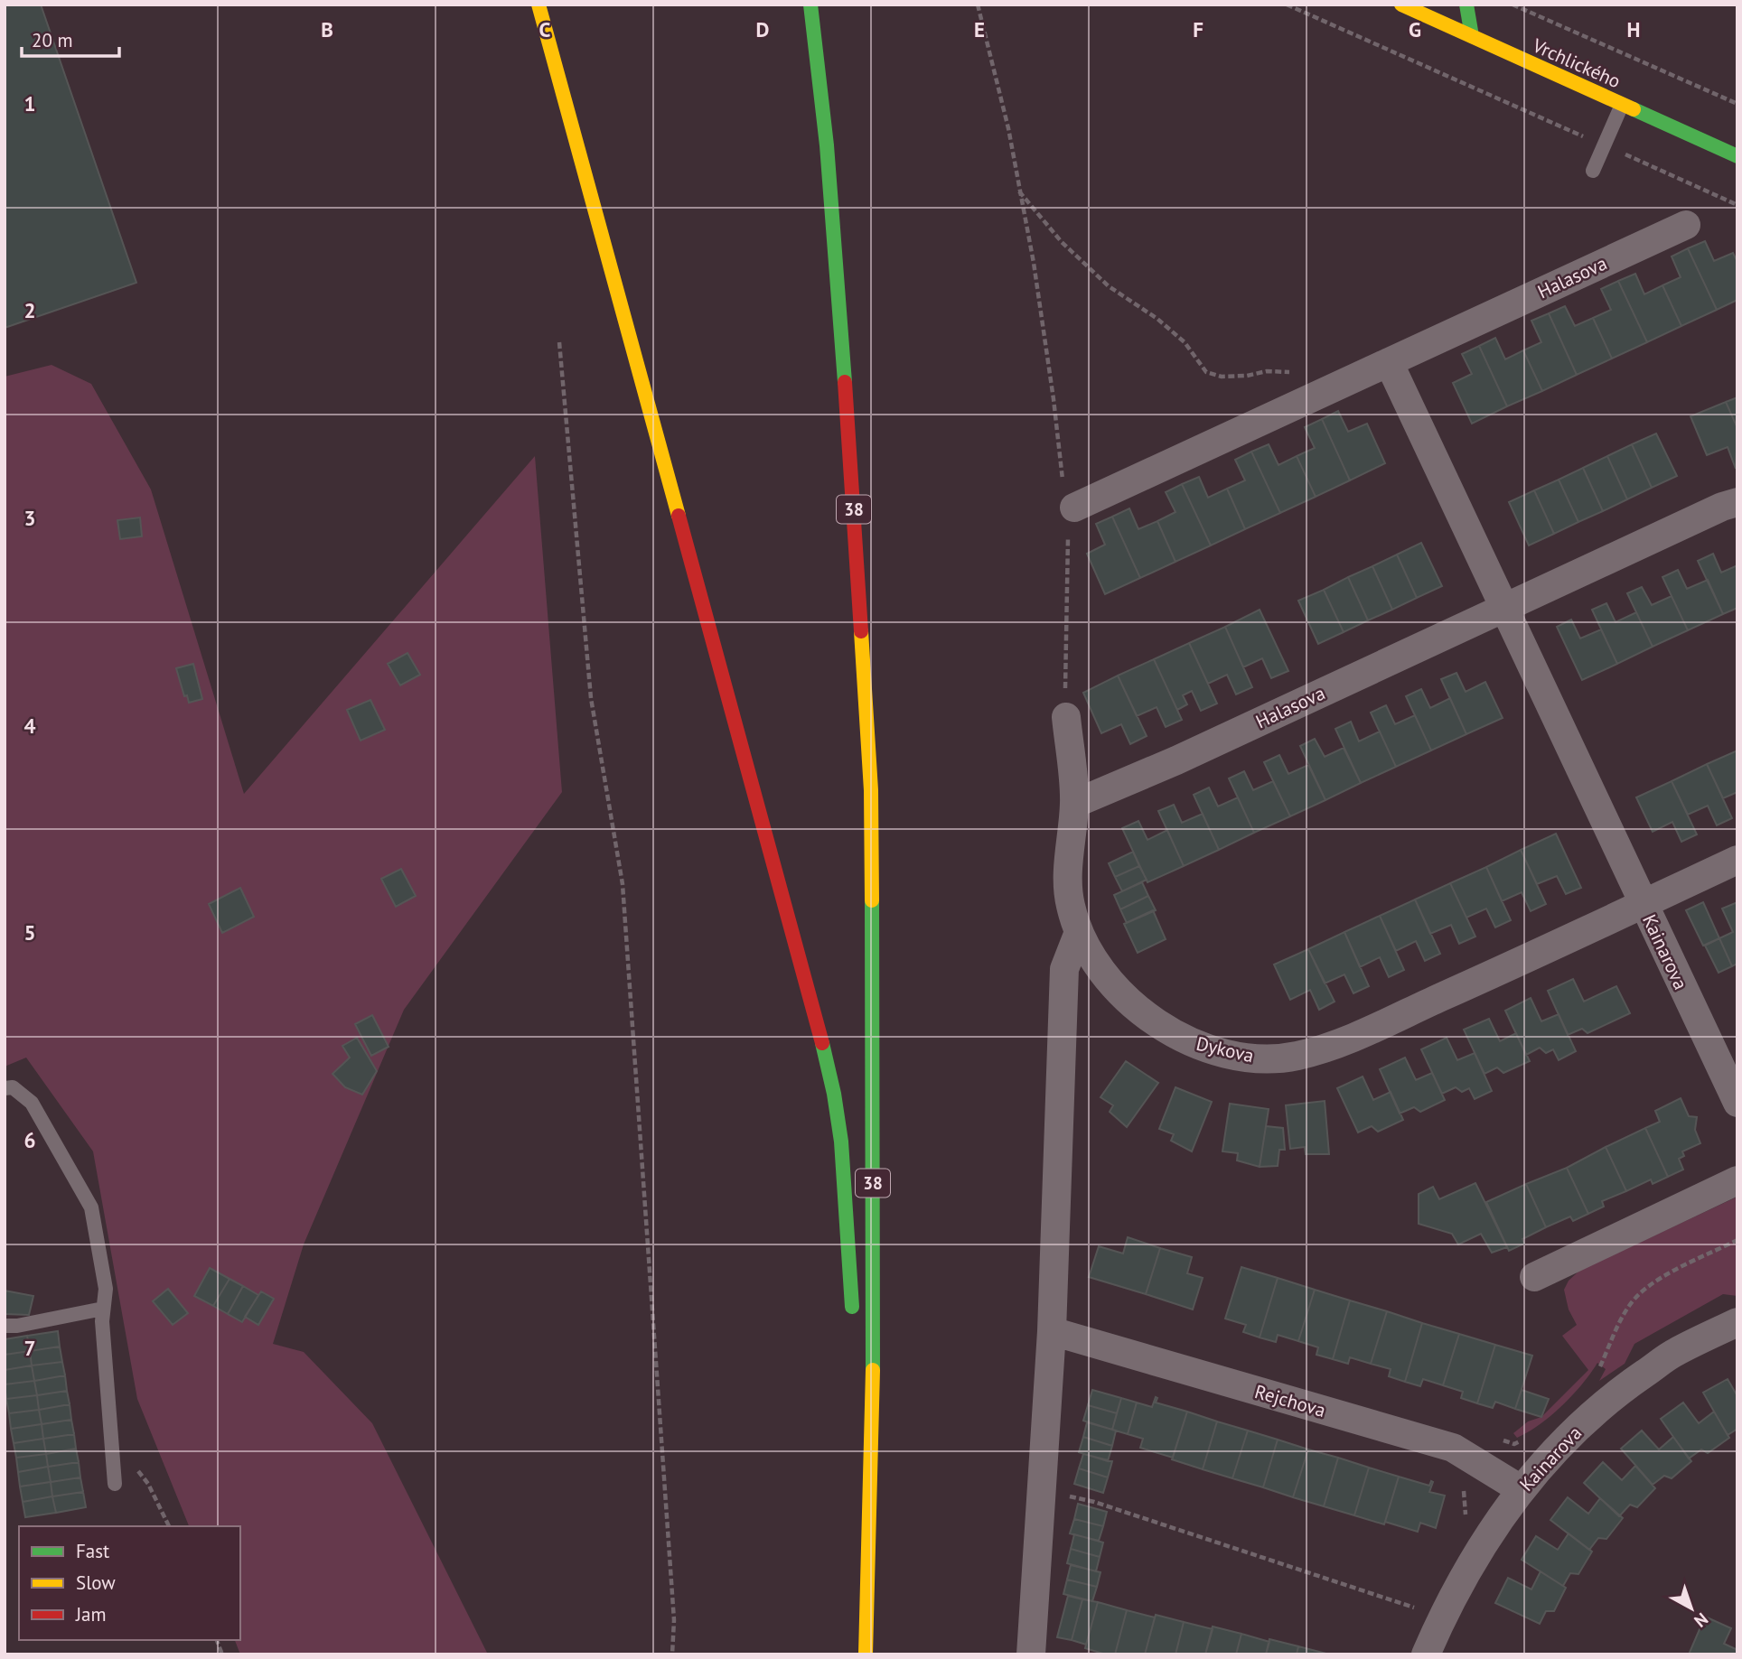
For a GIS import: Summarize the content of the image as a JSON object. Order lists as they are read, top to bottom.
{
  "streets": {
    "main road": ["Vrchlického", "38"],
    "street": [
      "Halasova",
      "Kainarova",
      "Dykova",
      "Rejchova"
    ]
  },
  "crossings": [
    ["Halasova", "Dykova"],
    ["Kainarova", "Dykova"],
    ["Kainarova", "Rejchova"]
  ],
  "legend": ["Fast", "Slow", "Jam"],
  "scale_bar": "20 m",
  "north": "bottom right",
  "grid": {
    "columns": [
      "B",
      "C",
      "D",
      "E",
      "F",
      "G",
      "H"
    ],
    "rows": [
      "1",
      "2",
      "3",
      "4",
      "5",
      "6",
      "7"
    ]
  }
}
